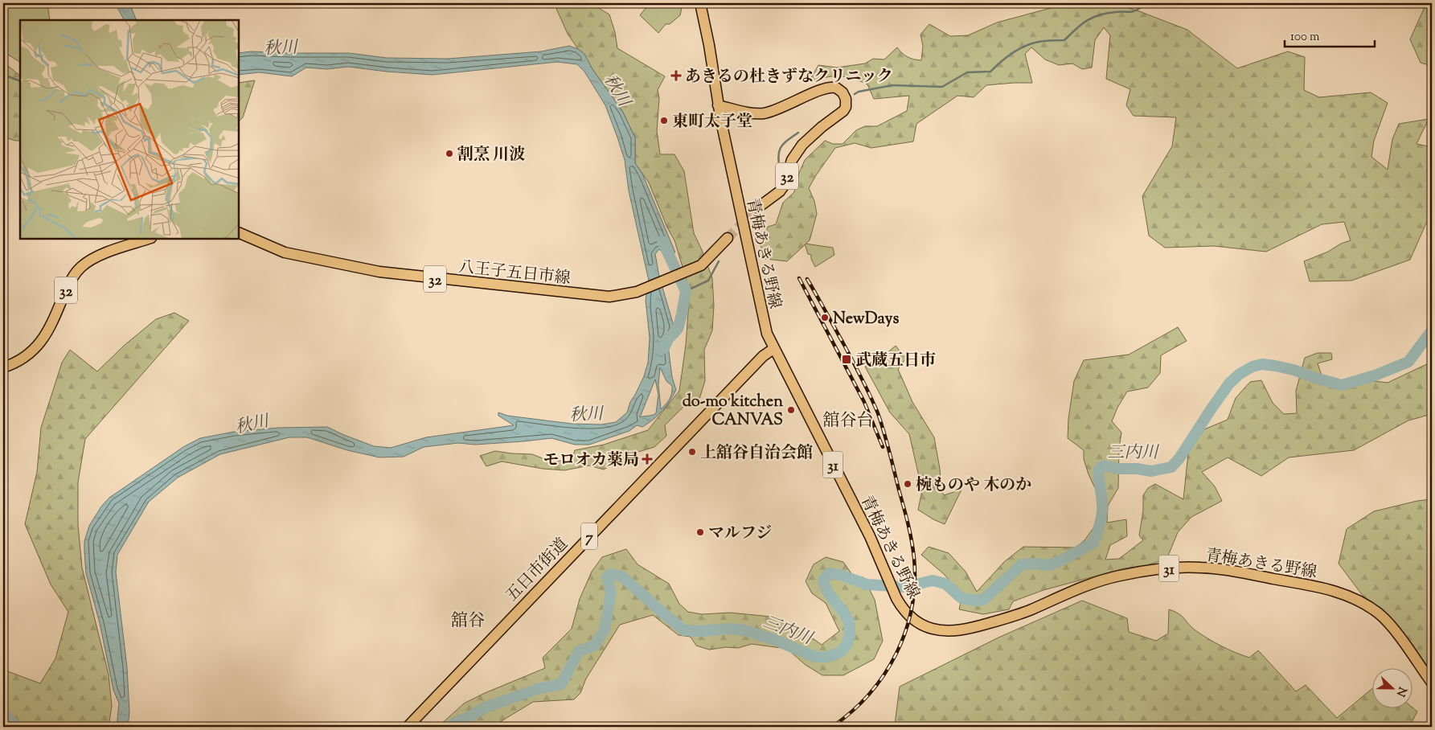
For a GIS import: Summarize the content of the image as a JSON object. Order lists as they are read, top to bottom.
{
  "streets": {
    "main road": [
      "32",
      "青梅あきる野線",
      "八王子五日市線",
      "31",
      "7",
      "五日市街道"
    ]
  },
  "crossings": [
    ["32", "青梅あきる野線"],
    ["青梅あきる野線", "五日市街道"]
  ],
  "districts": ["舘谷台", "舘谷"],
  "water": ["秋川", "三内川"],
  "places": {
    "health": ["あきるの杜きずなクリニック", "モロオカ薬局"],
    "other": [
      "東町太子堂",
      "割烹 川波",
      "NewDays",
      "do-mo kitchen CANVAS",
      "上舘谷自治会館",
      "椀ものや 木のか",
      "マルフジ"
    ],
    "transit": ["武蔵五日市"]
  },
  "scale_bar": "100 m",
  "north": "right"
}
